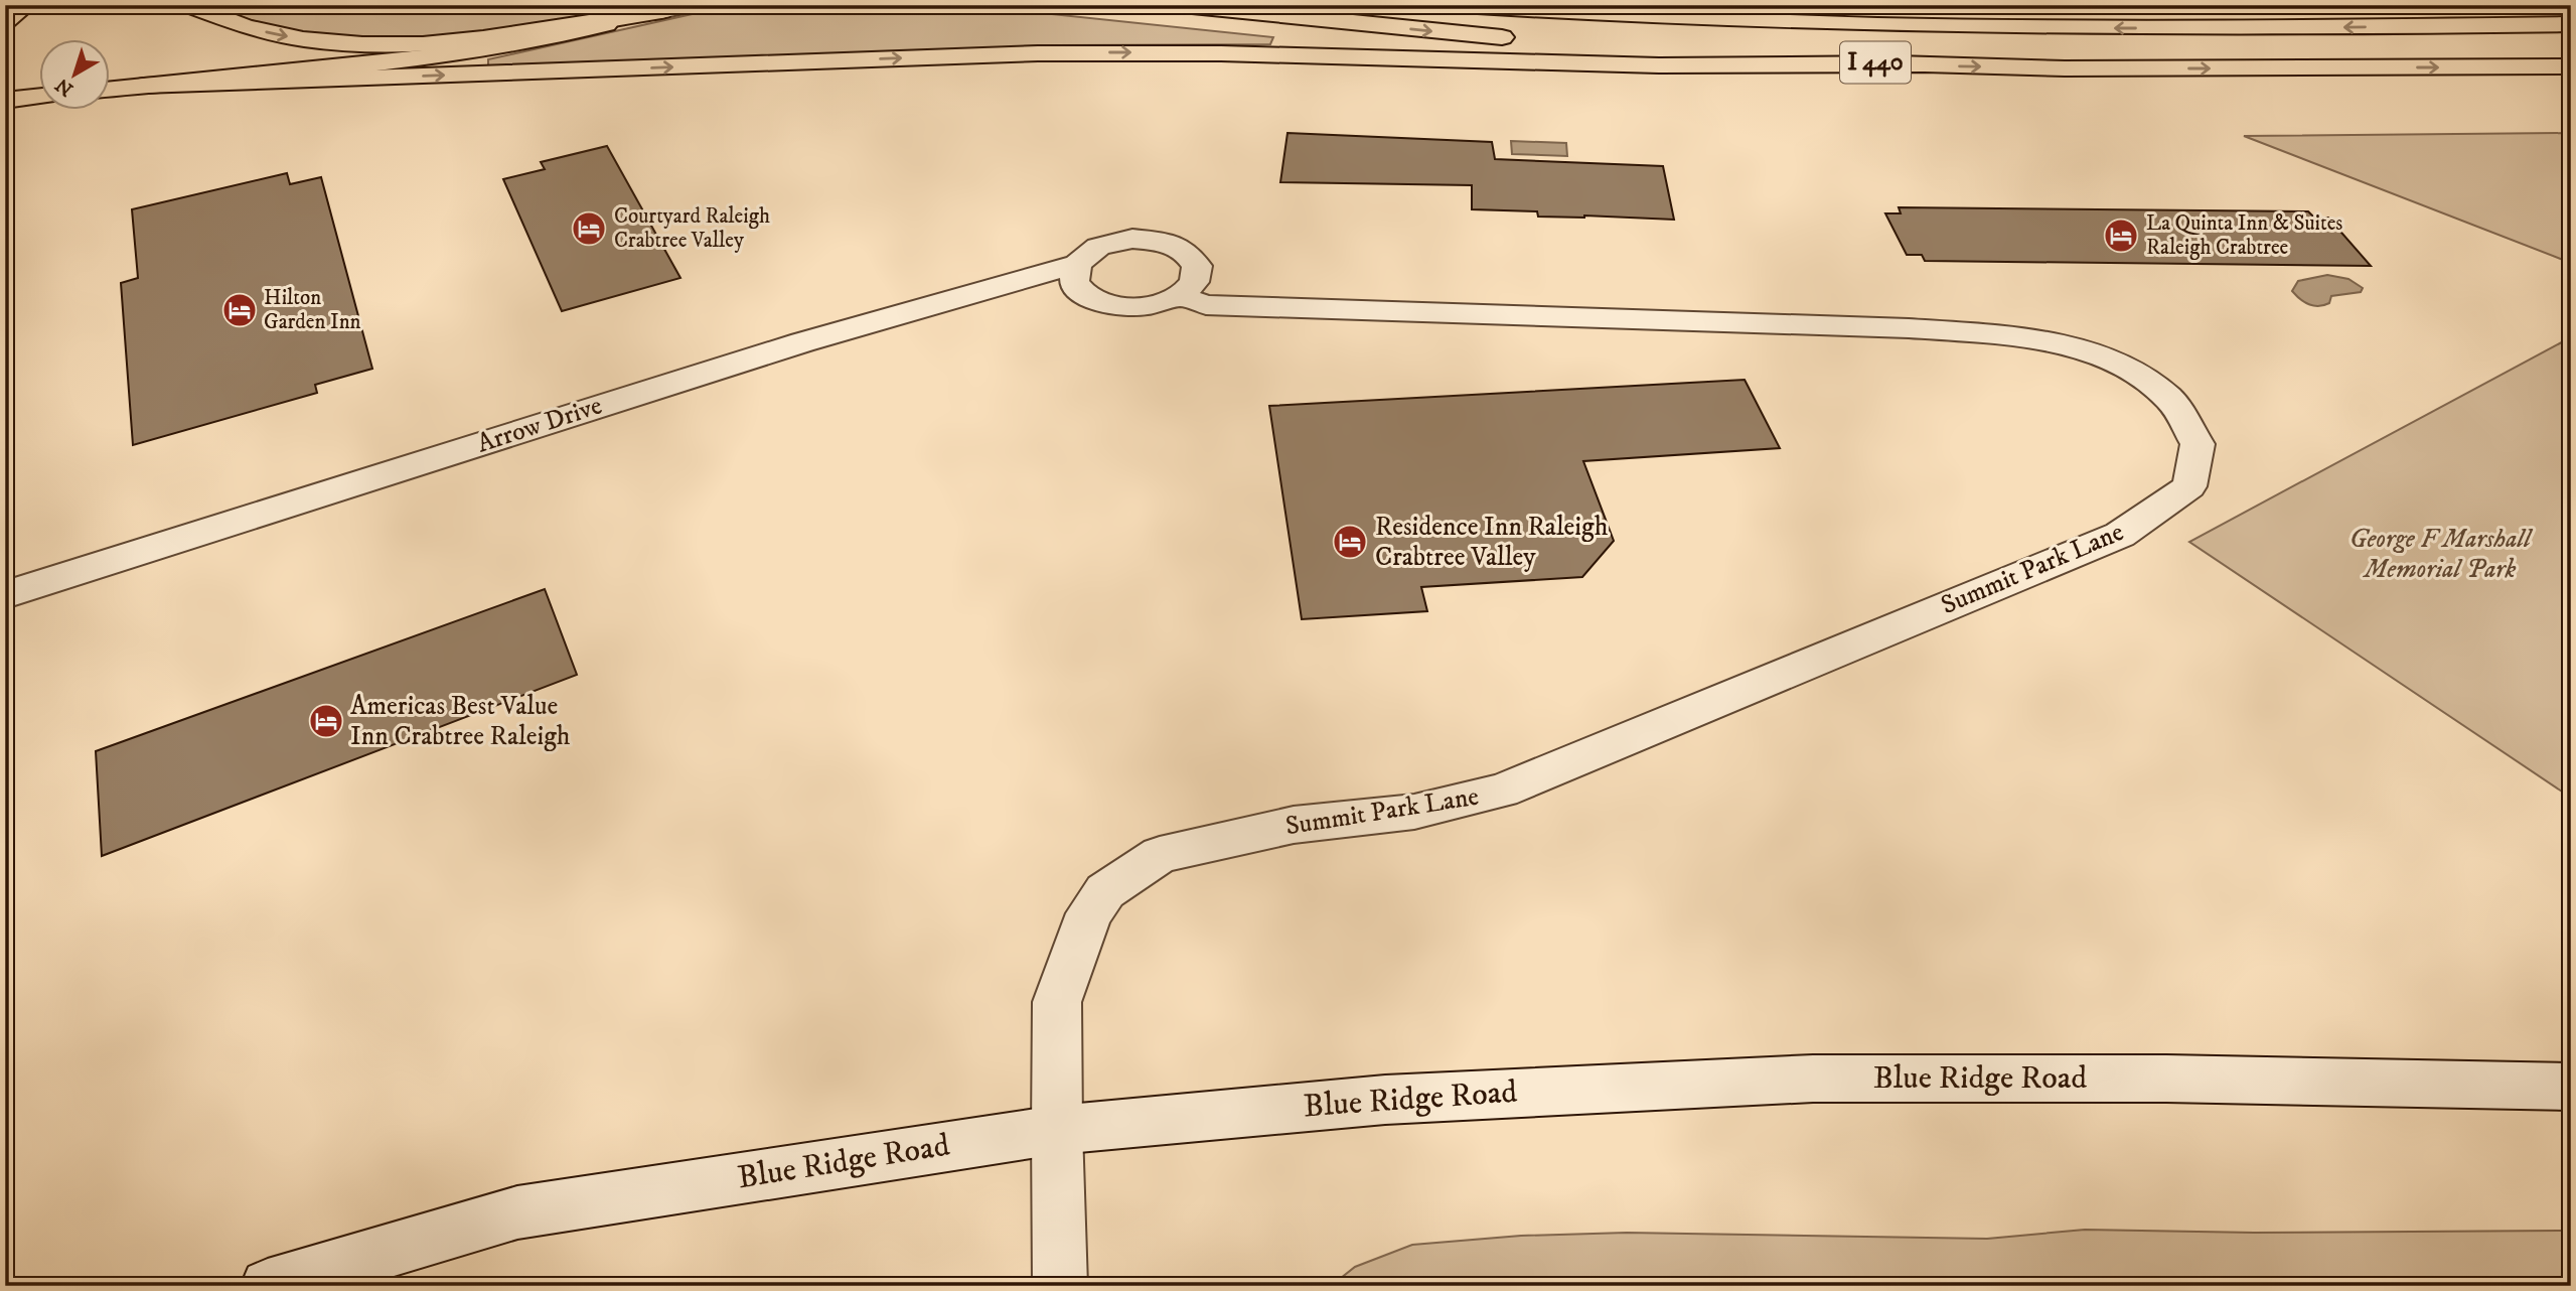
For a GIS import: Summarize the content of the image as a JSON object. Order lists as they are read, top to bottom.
{
  "streets": {
    "highway": ["I 440"],
    "street": ["Arrow Drive", "Summit Park Lane", "Blue Ridge Road"]
  },
  "crossings": [
    ["Arrow Drive", "Summit Park Lane"],
    ["Summit Park Lane", "Blue Ridge Road"]
  ],
  "parks": ["George F Marshall Memorial Park"],
  "places": {
    "hotel": [
      "Courtyard Raleigh Crabtree Valley",
      "La Quinta Inn & Suites Raleigh Crabtree",
      "Hilton Garden Inn",
      "Residence Inn Raleigh Crabtree Valley",
      "Americas Best Value Inn Crabtree Raleigh"
    ]
  },
  "north": "bottom left"
}
